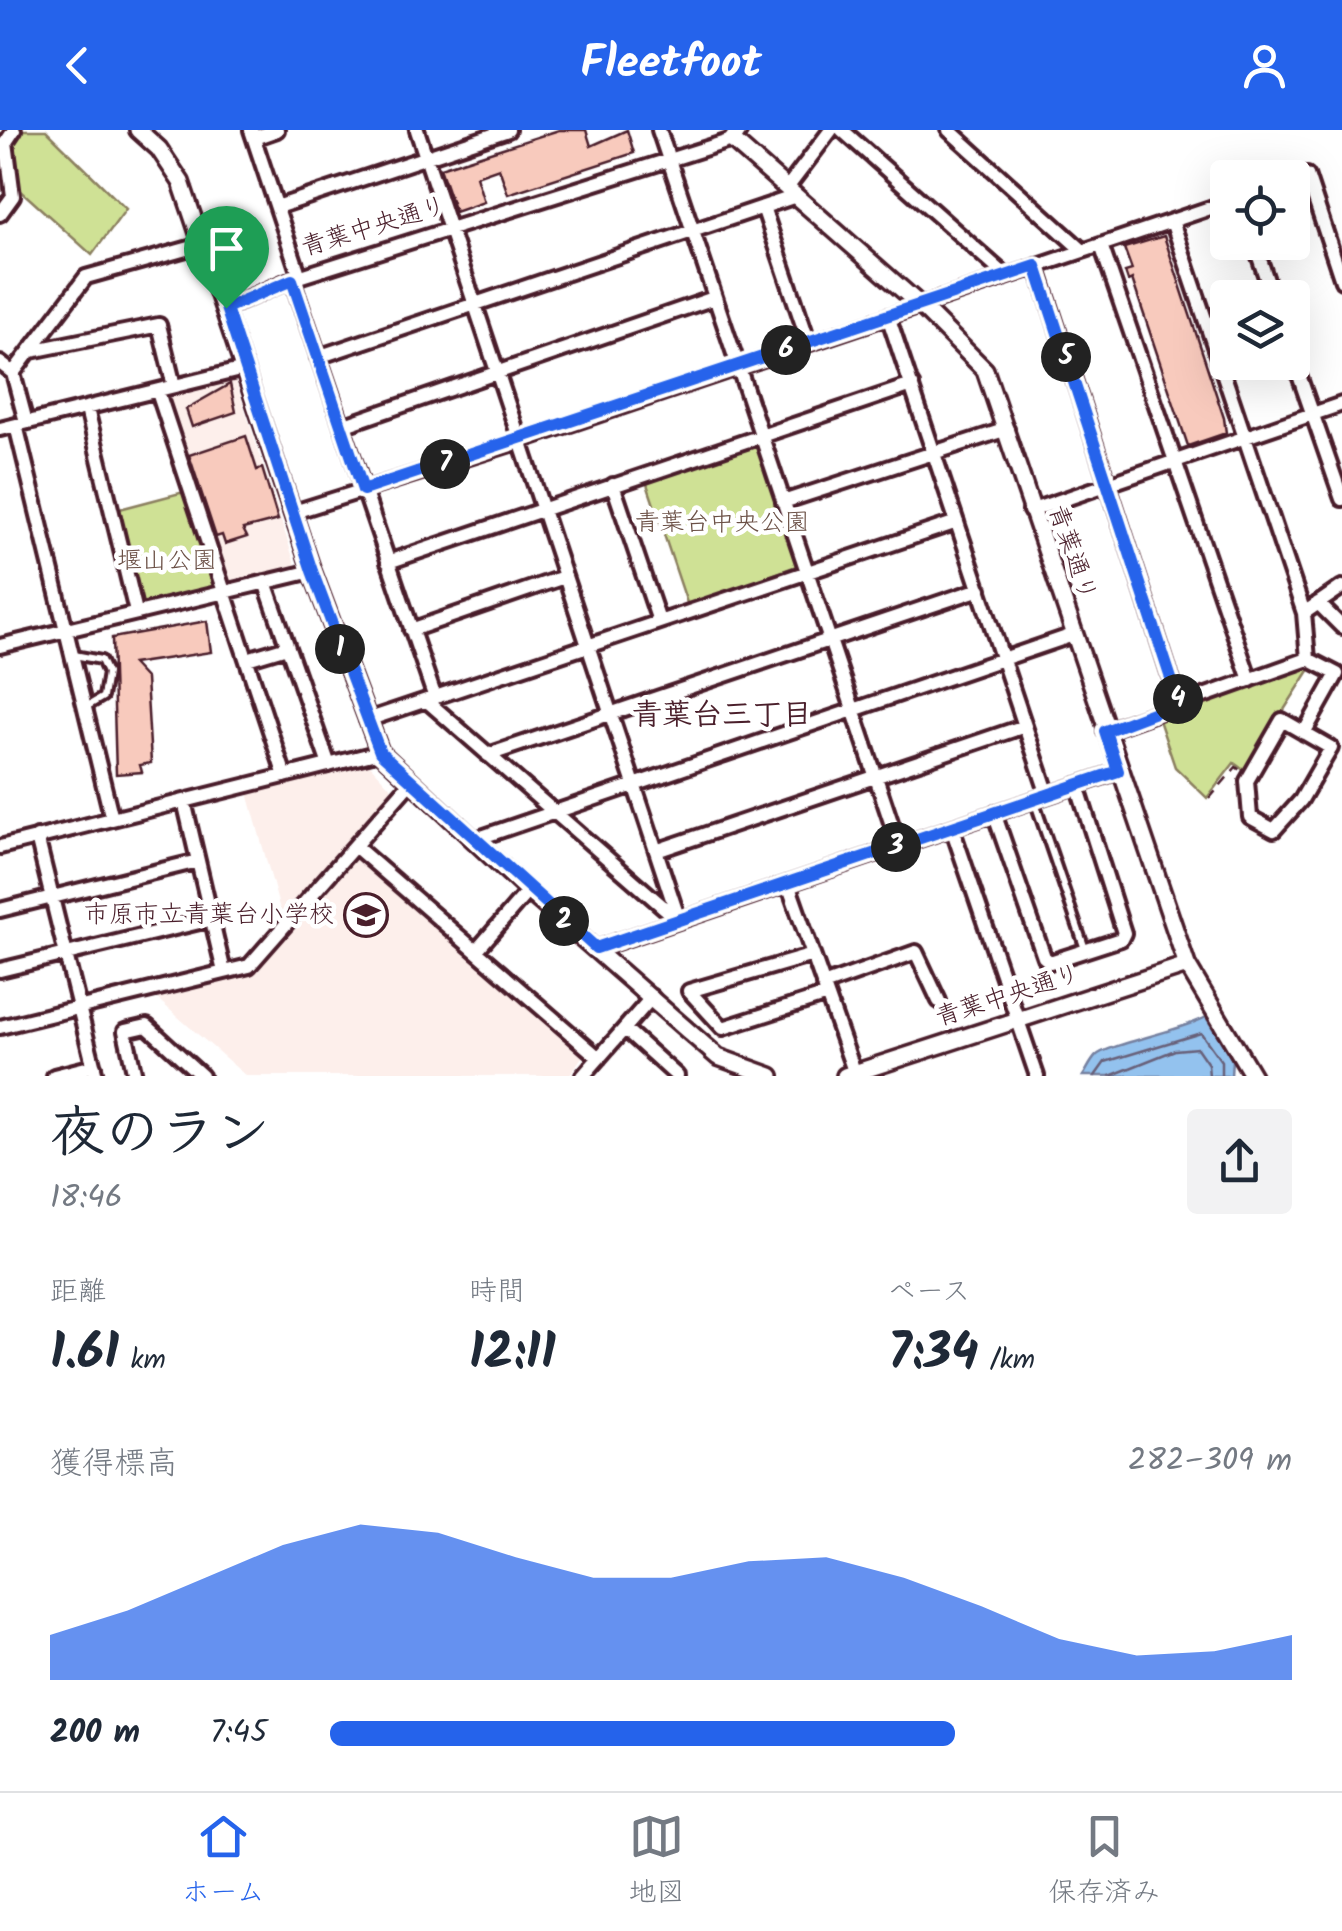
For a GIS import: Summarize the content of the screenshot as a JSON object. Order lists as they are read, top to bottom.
{
  "streets": {
    "street": ["青葉中央通り", "青葉通り"]
  },
  "crossings": [
    ["青葉中央通り", "青葉通り"]
  ],
  "districts": ["青葉台三丁目"],
  "parks": ["青葉台中央公園", "堰山公園"],
  "places": {
    "school or university": ["市原市立青葉台小学校"]
  },
  "page": {
    "header": "Fleetfoot",
    "pins": [
      "6",
      "5",
      "7",
      "1",
      "4",
      "3",
      "2"
    ],
    "heading": ["夜のラン", "18:46"],
    "stats": [
      ["距離", "1.61 km"],
      ["時間", "12:11"],
      ["ペース", "7:34 /km"]
    ],
    "chart": ["獲得標高", "282–309 m"],
    "list": [
      {
        "name": "200 m",
        "note": "7:45"
      }
    ],
    "tabs": ["ホーム", "地図", "保存済み"]
  }
}
